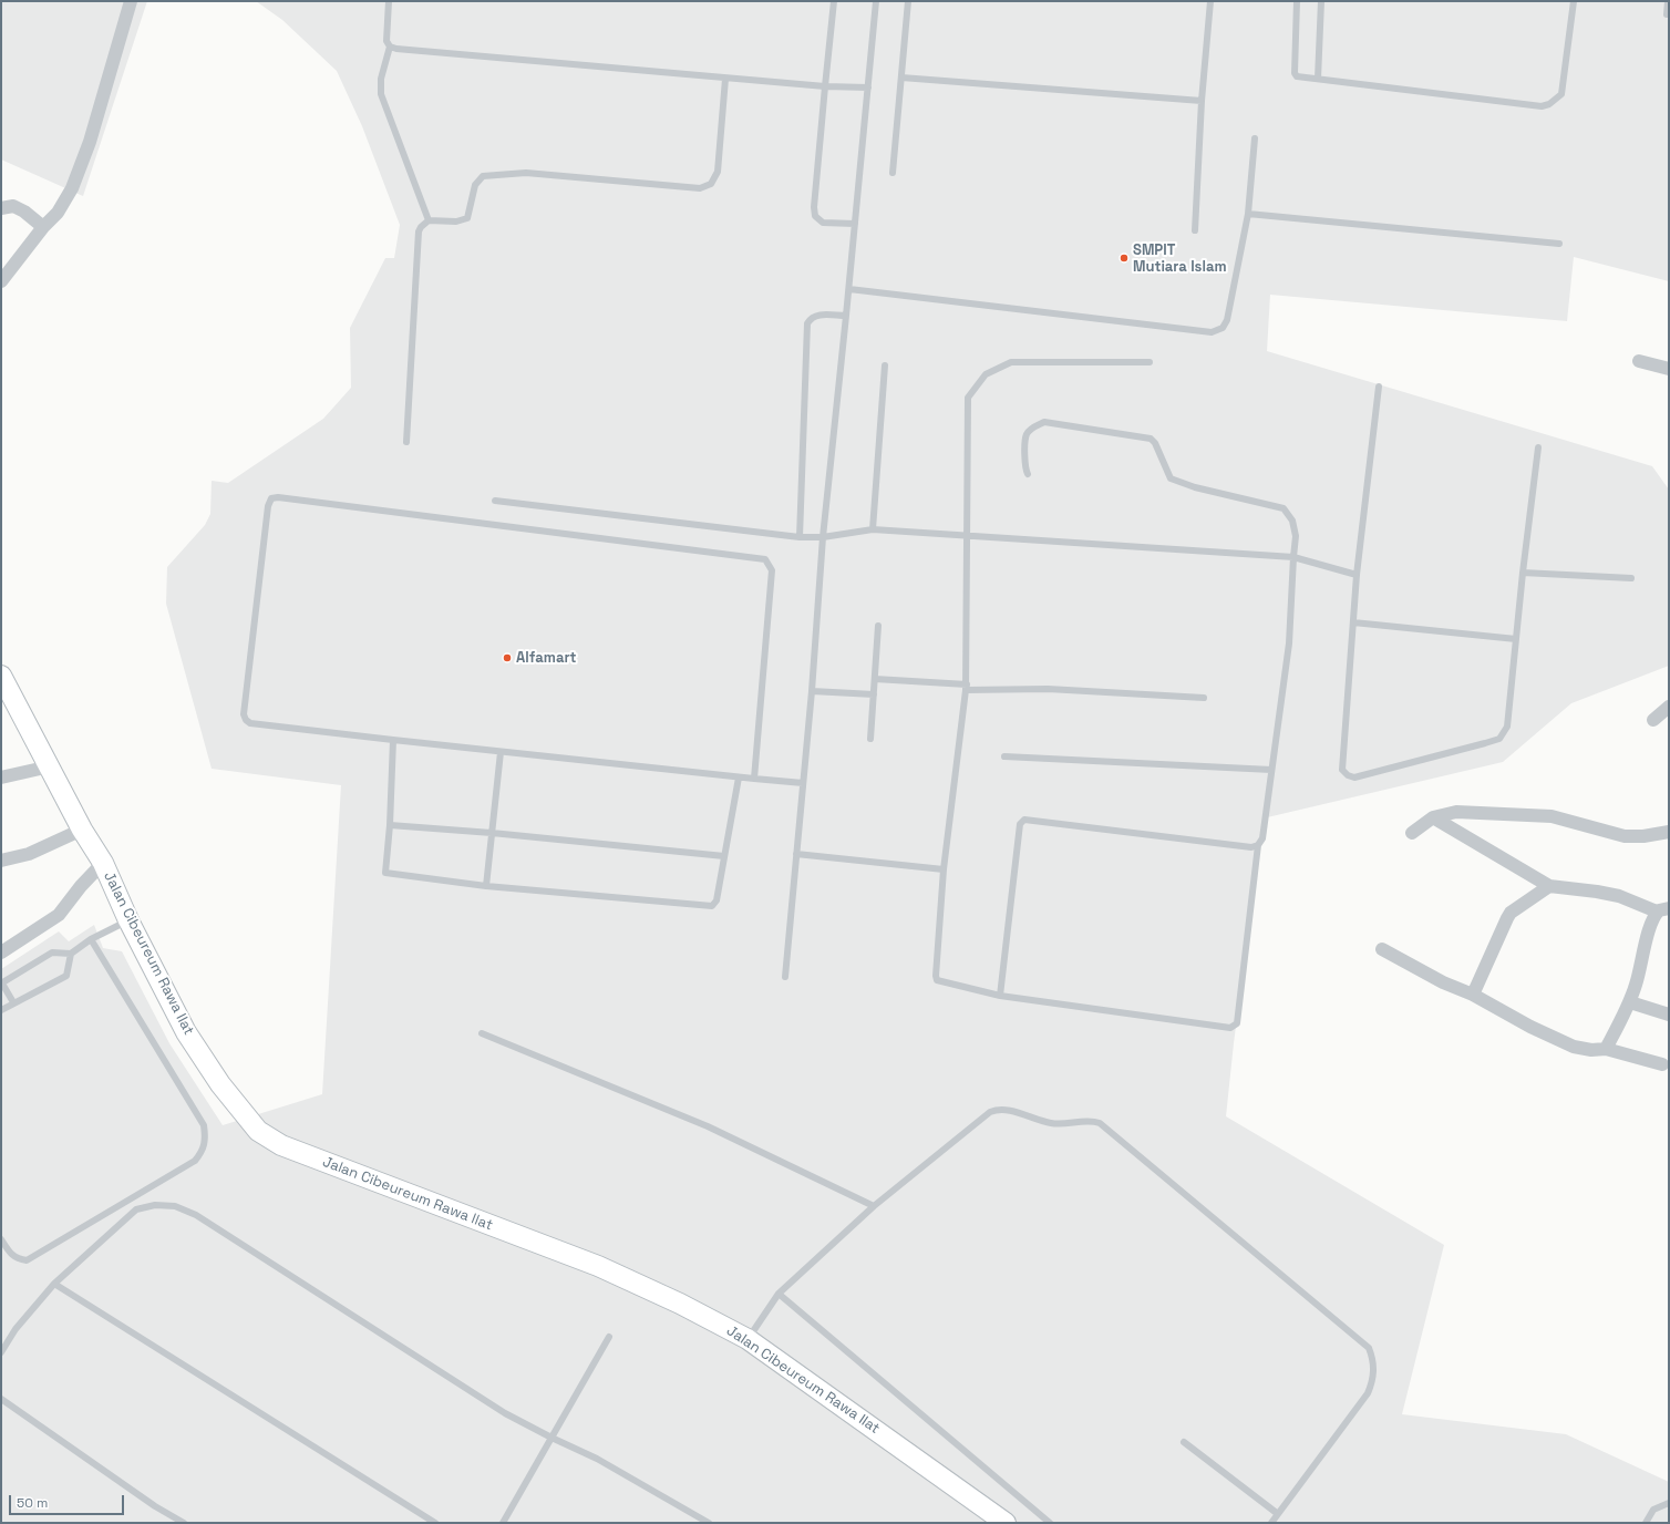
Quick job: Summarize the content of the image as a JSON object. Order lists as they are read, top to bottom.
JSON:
{
  "streets": {
    "street": ["Jalan Cibeureum Rawa Ilat"]
  },
  "places": ["SMPIT Mutiara Islam", "Alfamart"],
  "scale_bar": "50 m"
}
